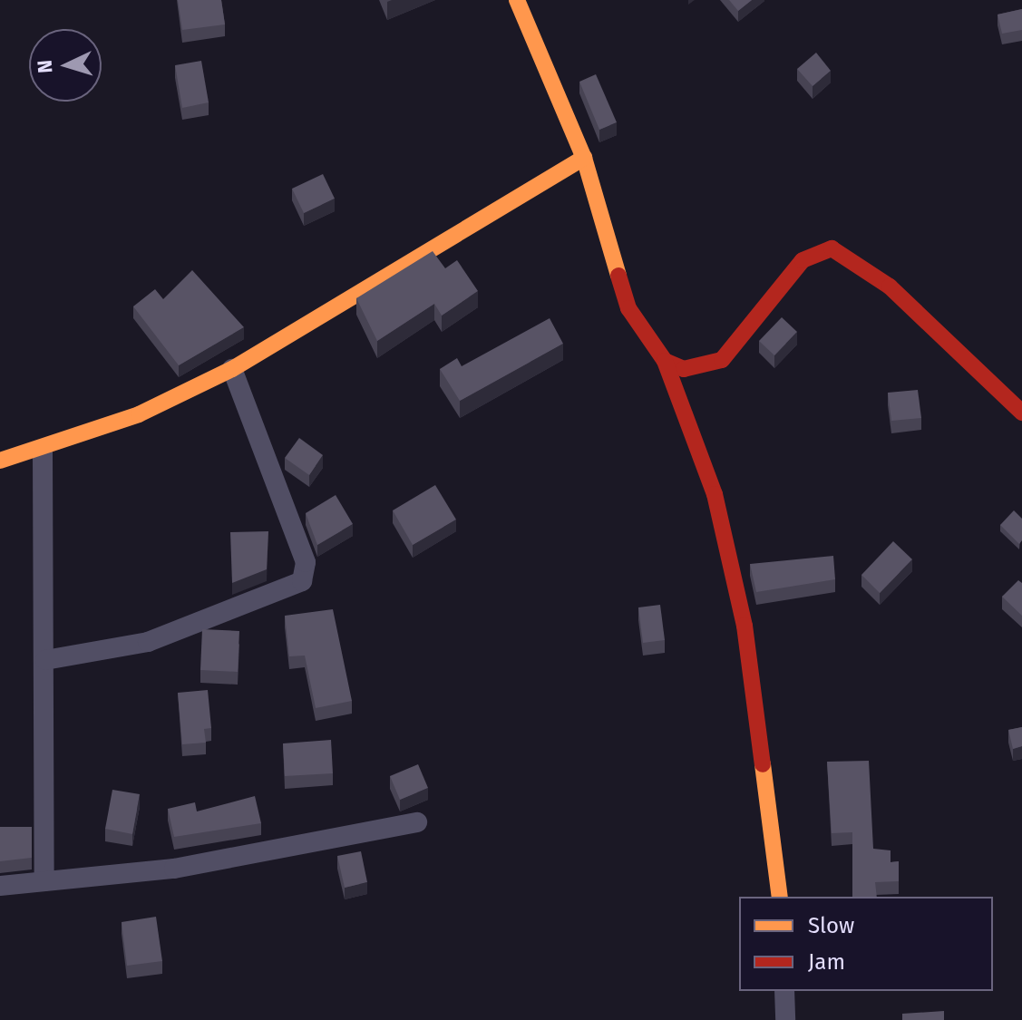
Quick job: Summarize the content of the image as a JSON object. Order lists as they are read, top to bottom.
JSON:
{
  "legend": ["Slow", "Jam"],
  "north": "left"
}
